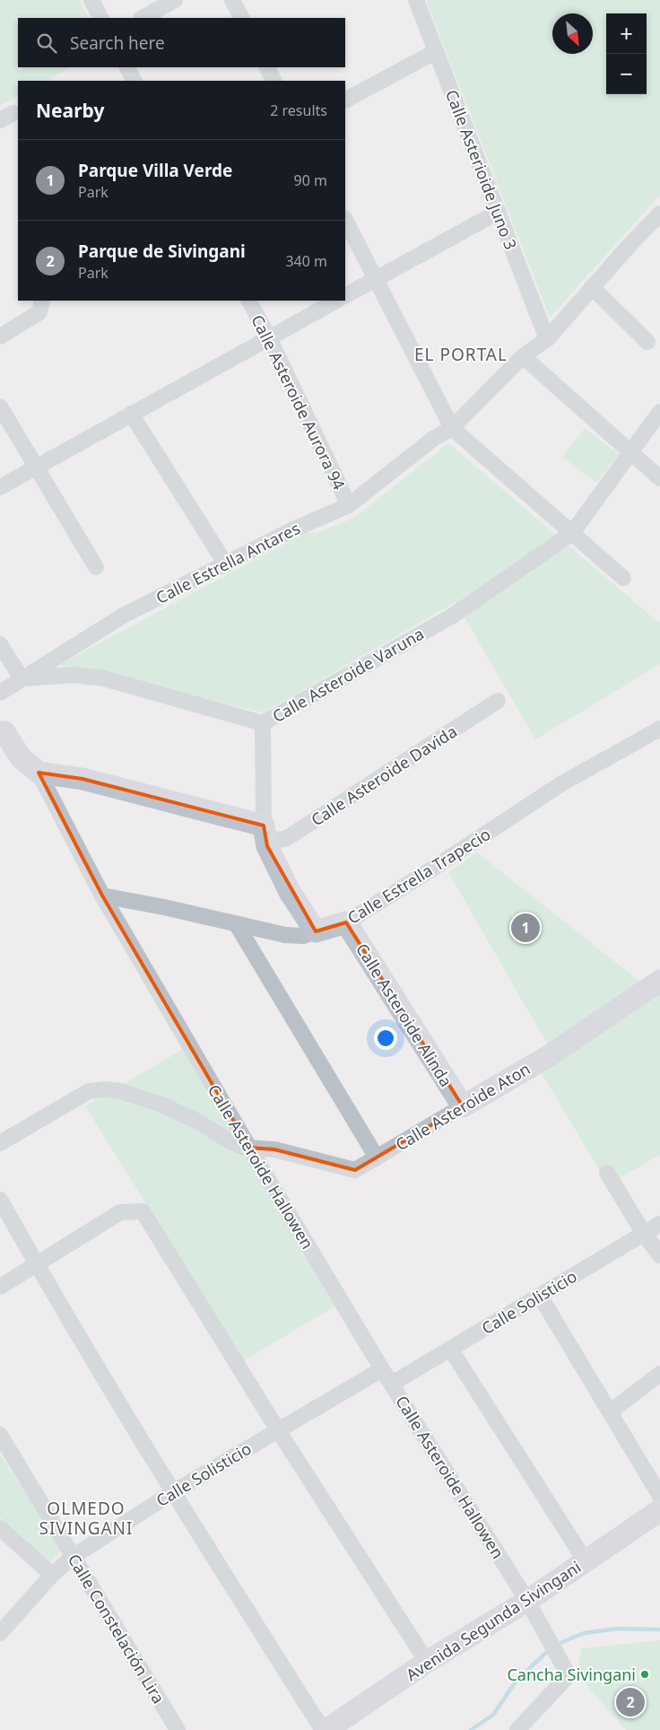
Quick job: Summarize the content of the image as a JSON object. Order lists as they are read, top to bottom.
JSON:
{
  "streets": {
    "street": [
      "Calle Asterioide Juno 3",
      "Calle Asteroide Aurora 94",
      "Calle Estrella Antares",
      "Calle Asteroide Varuna",
      "Calle Asteroide Davida",
      "Calle Estrella Trapecio",
      "Calle Asteroide Alinda",
      "Calle Asteroide Aton",
      "Calle Asteroide Hallowen",
      "Calle Solisticio",
      "Avenida Segunda Sivingani",
      "Calle Constelación Lira"
    ]
  },
  "crossings": [
    ["Calle Asterioide Juno 3", "Calle Estrella Antares"],
    ["Calle Asteroide Aurora 94", "Calle Estrella Antares"],
    ["Calle Estrella Antares", "Calle Asteroide Varuna"],
    ["Calle Asteroide Davida", "Calle Asteroide Hallowen"],
    ["Calle Estrella Trapecio", "Calle Asteroide Alinda"],
    ["Calle Estrella Trapecio", "Calle Asteroide Hallowen"],
    ["Calle Asteroide Alinda", "Calle Asteroide Aton"],
    ["Calle Asteroide Aton", "Calle Asteroide Hallowen"],
    ["Calle Asteroide Hallowen", "Calle Solisticio"],
    ["Calle Asteroide Hallowen", "Avenida Segunda Sivingani"],
    ["Calle Solisticio", "Calle Constelación Lira"]
  ],
  "districts": ["EL PORTAL", "OLMEDO SIVINGANI"],
  "places": ["Cancha Sivingani"],
  "north": "bottom right",
  "page": {
    "map_buttons": ["+", "−"],
    "search": "Search here",
    "heading": ["Nearby", "2 results"],
    "list": [
      {
        "mark": "1",
        "name": "Parque Villa Verde",
        "note": "Park",
        "value": "90 m"
      },
      {
        "mark": "2",
        "name": "Parque de Sivingani",
        "note": "Park",
        "value": "340 m"
      }
    ],
    "pins": ["1", "2"]
  }
}
